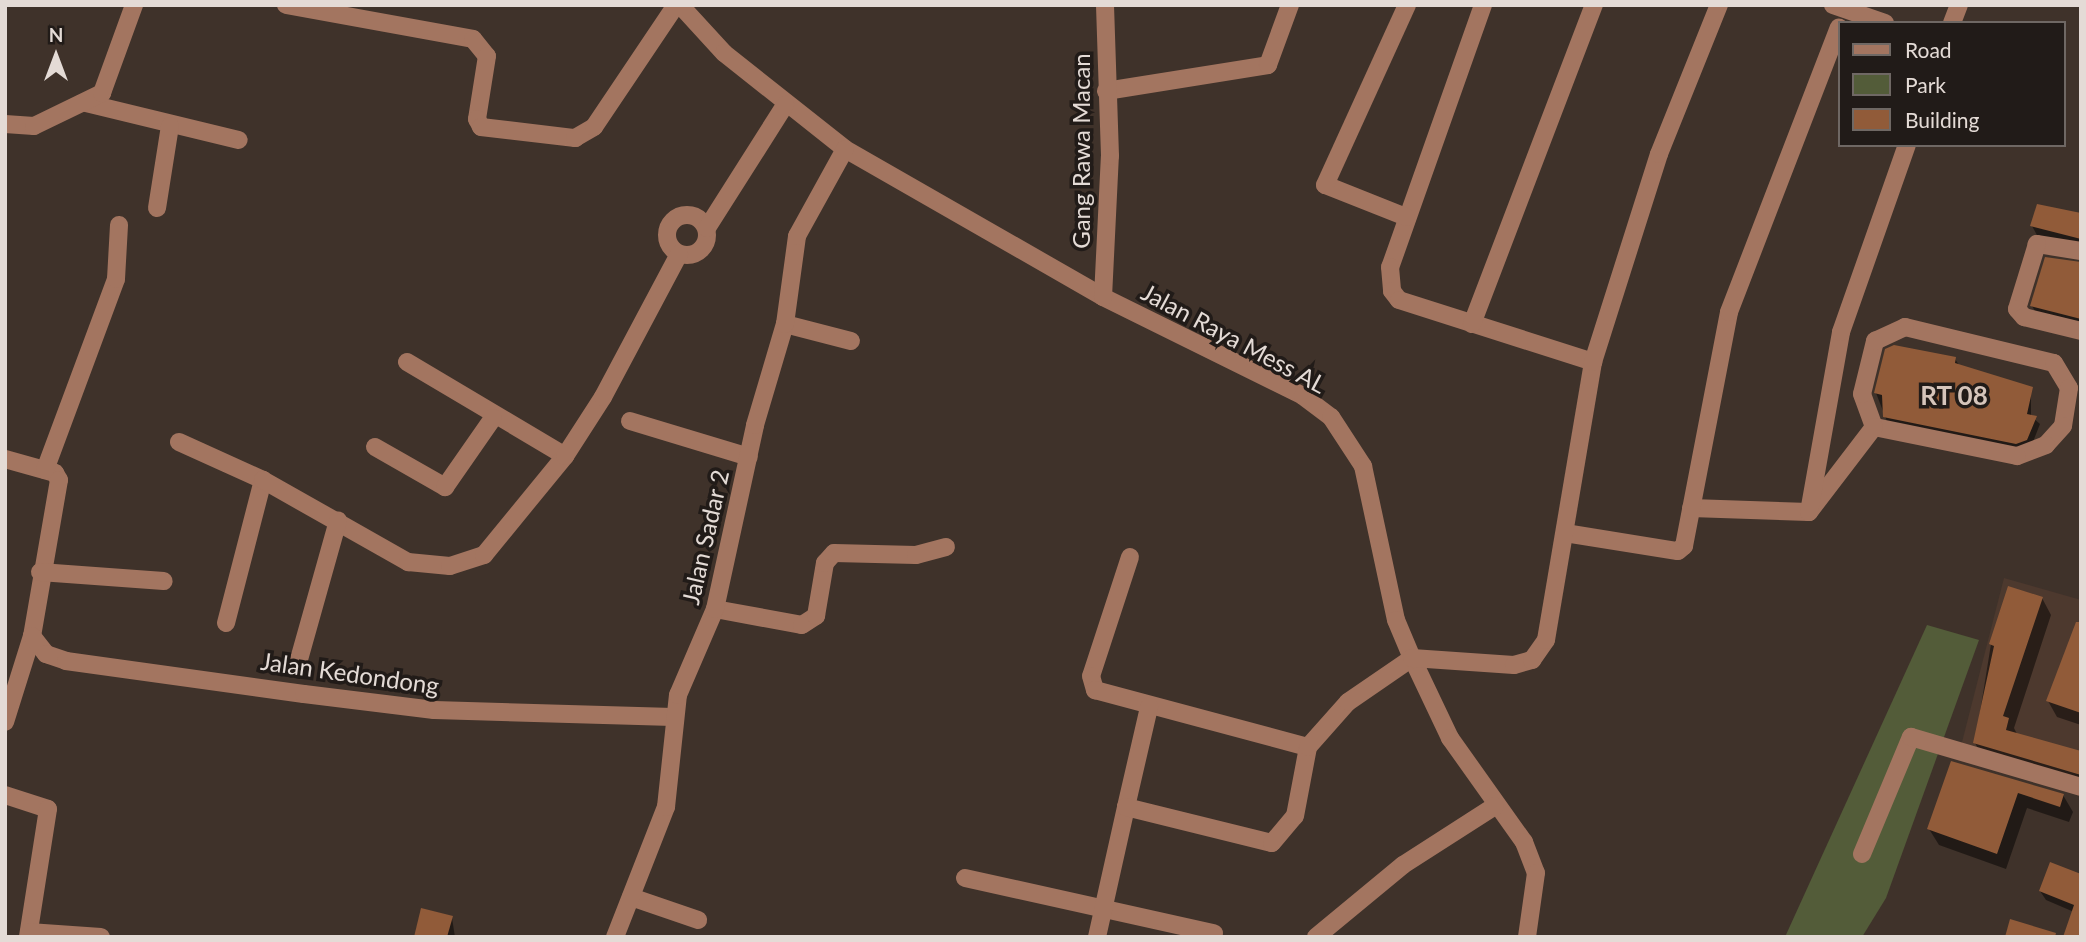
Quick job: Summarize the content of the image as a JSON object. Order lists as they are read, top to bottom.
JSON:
{
  "streets": {
    "street": [
      "Gang Rawa Macan",
      "Jalan Raya Mess AL",
      "Jalan Sadar 2",
      "Jalan Kedondong"
    ]
  },
  "crossings": [
    ["Gang Rawa Macan", "Jalan Raya Mess AL"],
    ["Jalan Raya Mess AL", "Jalan Sadar 2"],
    ["Jalan Sadar 2", "Jalan Kedondong"]
  ],
  "districts": ["RT 08"],
  "legend": ["Road", "Park", "Building"],
  "north": "top"
}
